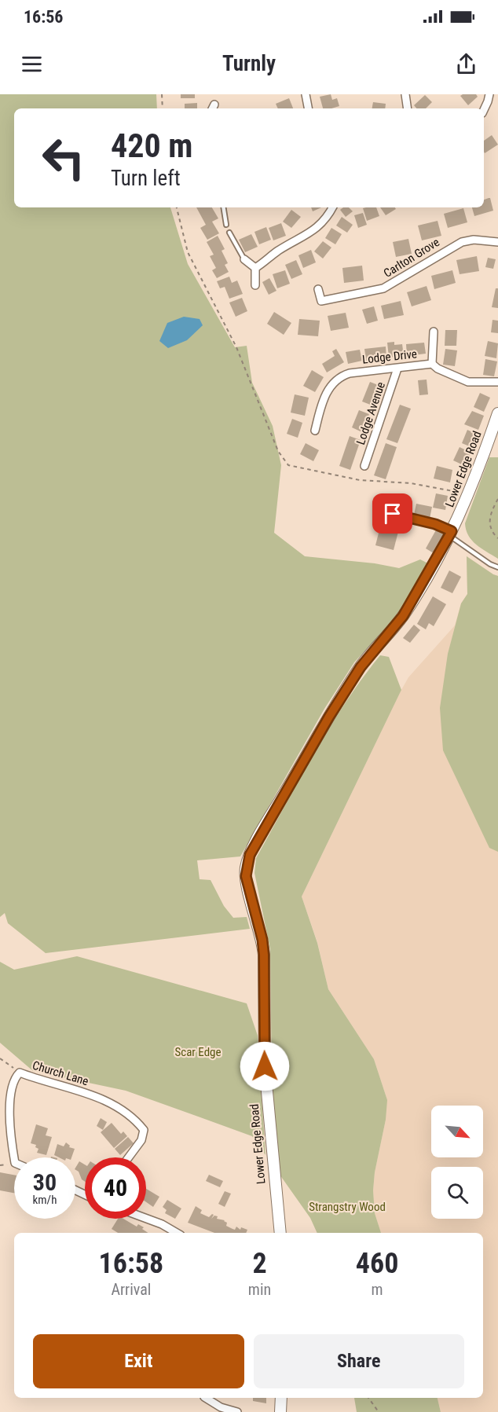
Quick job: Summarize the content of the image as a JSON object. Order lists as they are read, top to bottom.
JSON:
{
  "streets": {
    "street": [
      "Carlton Grove",
      "Lodge Drive",
      "Lodge Avenue",
      "Lower Edge Road",
      "Church Lane"
    ]
  },
  "crossings": [
    ["Lodge Drive", "Lodge Avenue"]
  ],
  "parks": ["Scar Edge", "Strangstry Wood"],
  "north": "bottom right",
  "page": {
    "status": "16:56",
    "header": "Turnly",
    "turn": ["420 m", "Turn left"],
    "speed": "30 km/h",
    "limit": "40",
    "eta": [
      "16:58",
      "Arrival",
      "2",
      "min",
      "460",
      "m"
    ],
    "buttons": ["Exit", "Share"]
  }
}
